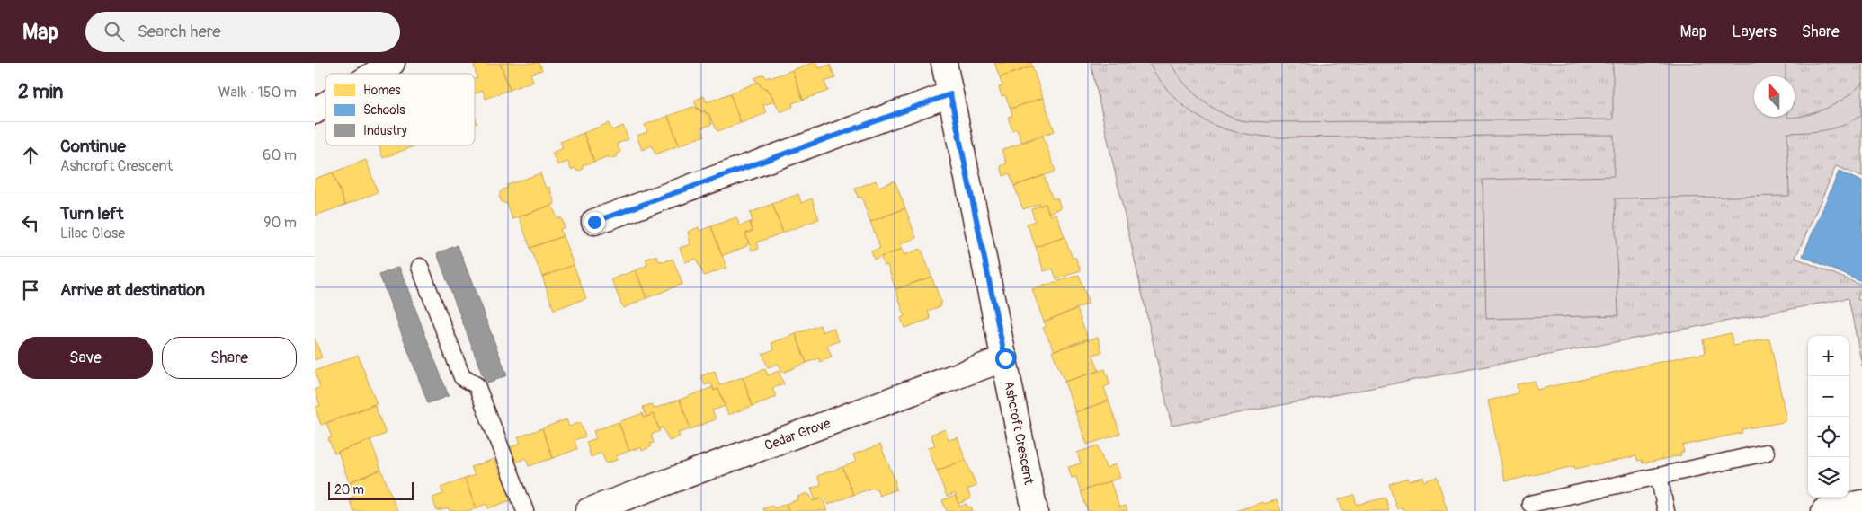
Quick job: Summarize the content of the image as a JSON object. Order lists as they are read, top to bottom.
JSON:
{
  "streets": {
    "street": ["Ashcroft Crescent", "Cedar Grove"]
  },
  "crossings": [
    ["Ashcroft Crescent", "Cedar Grove"]
  ],
  "legend": ["Homes", "Schools", "Industry"],
  "scale_bar": "20 m",
  "north": "top",
  "page": {
    "header": "Map",
    "search": "Search here",
    "nav": ["Map", "Layers", "Share"],
    "heading": ["2 min", "Walk · 150 m"],
    "list": [
      ["Continue", "Ashcroft Crescent", "60 m"],
      ["Turn left", "Lilac Close", "90 m"],
      "Arrive at destination"
    ],
    "buttons": ["Save", "Share"],
    "map_buttons": ["+", "−"],
    "scale": "20 m"
  }
}
